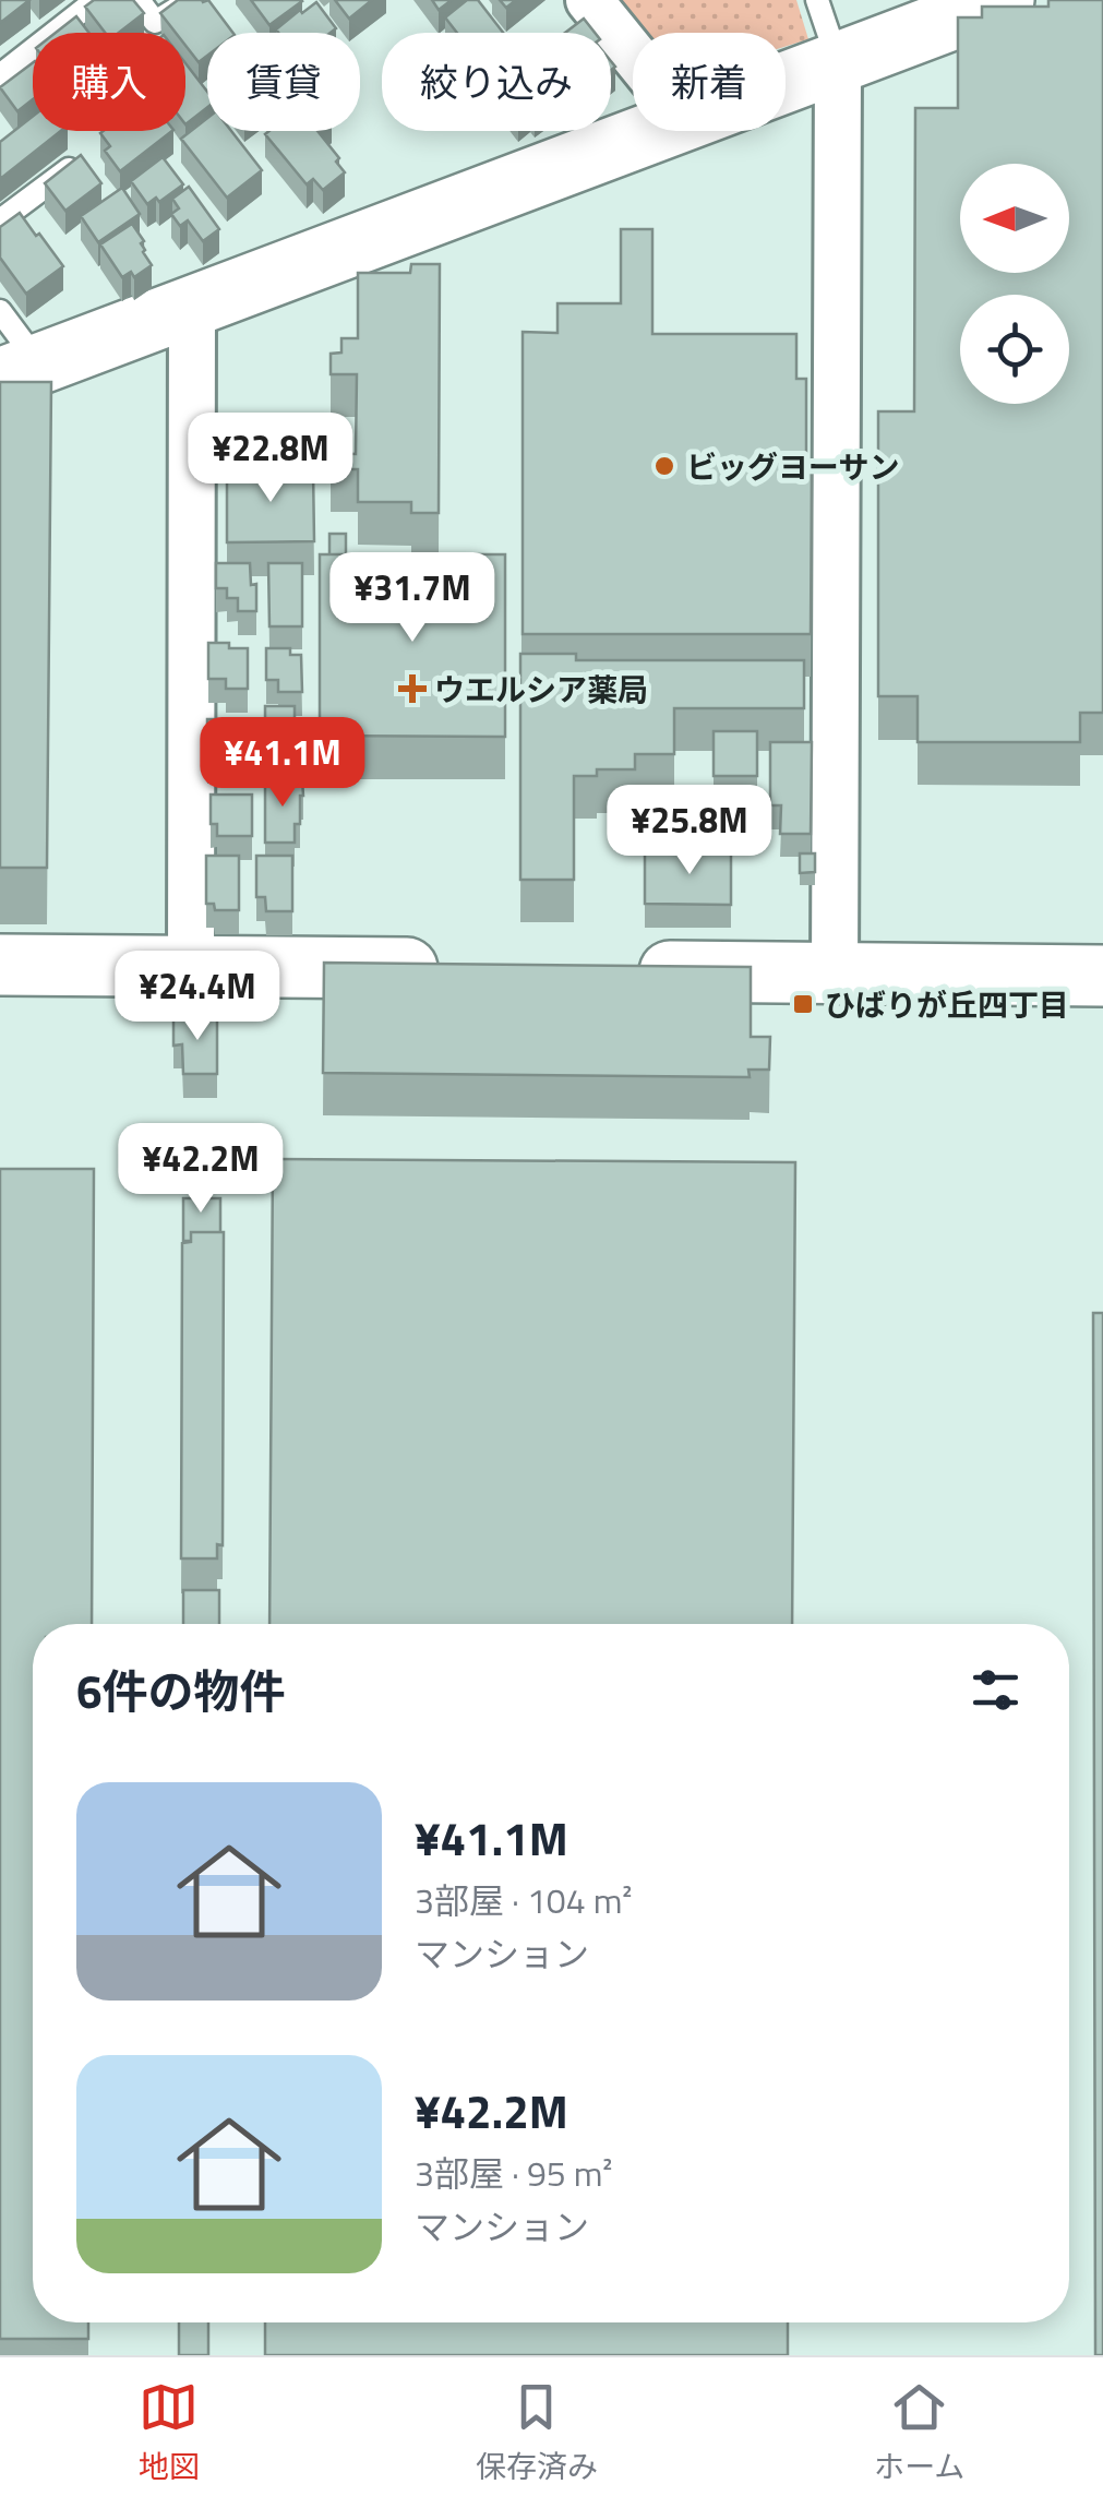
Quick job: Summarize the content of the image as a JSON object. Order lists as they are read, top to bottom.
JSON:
{
  "places": {
    "other": ["ビッグヨーサン"],
    "health": ["ウエルシア薬局"],
    "transit": ["ひばりが丘四丁目"]
  },
  "north": "left",
  "page": {
    "chip": [
      "購入",
      "賃貸",
      "絞り込み",
      "新着"
    ],
    "price": [
      "¥22.8M",
      "¥31.7M",
      "¥41.1M",
      "¥25.8M",
      "¥24.4M",
      "¥42.2M"
    ],
    "heading": "6件の物件",
    "list": [
      {
        "name": "¥41.1M",
        "note": "3部屋 · 104 m² · マンション"
      },
      {
        "name": "¥42.2M",
        "note": "3部屋 · 95 m² · マンション"
      }
    ],
    "tabs": ["地図", "保存済み", "ホーム"]
  }
}
